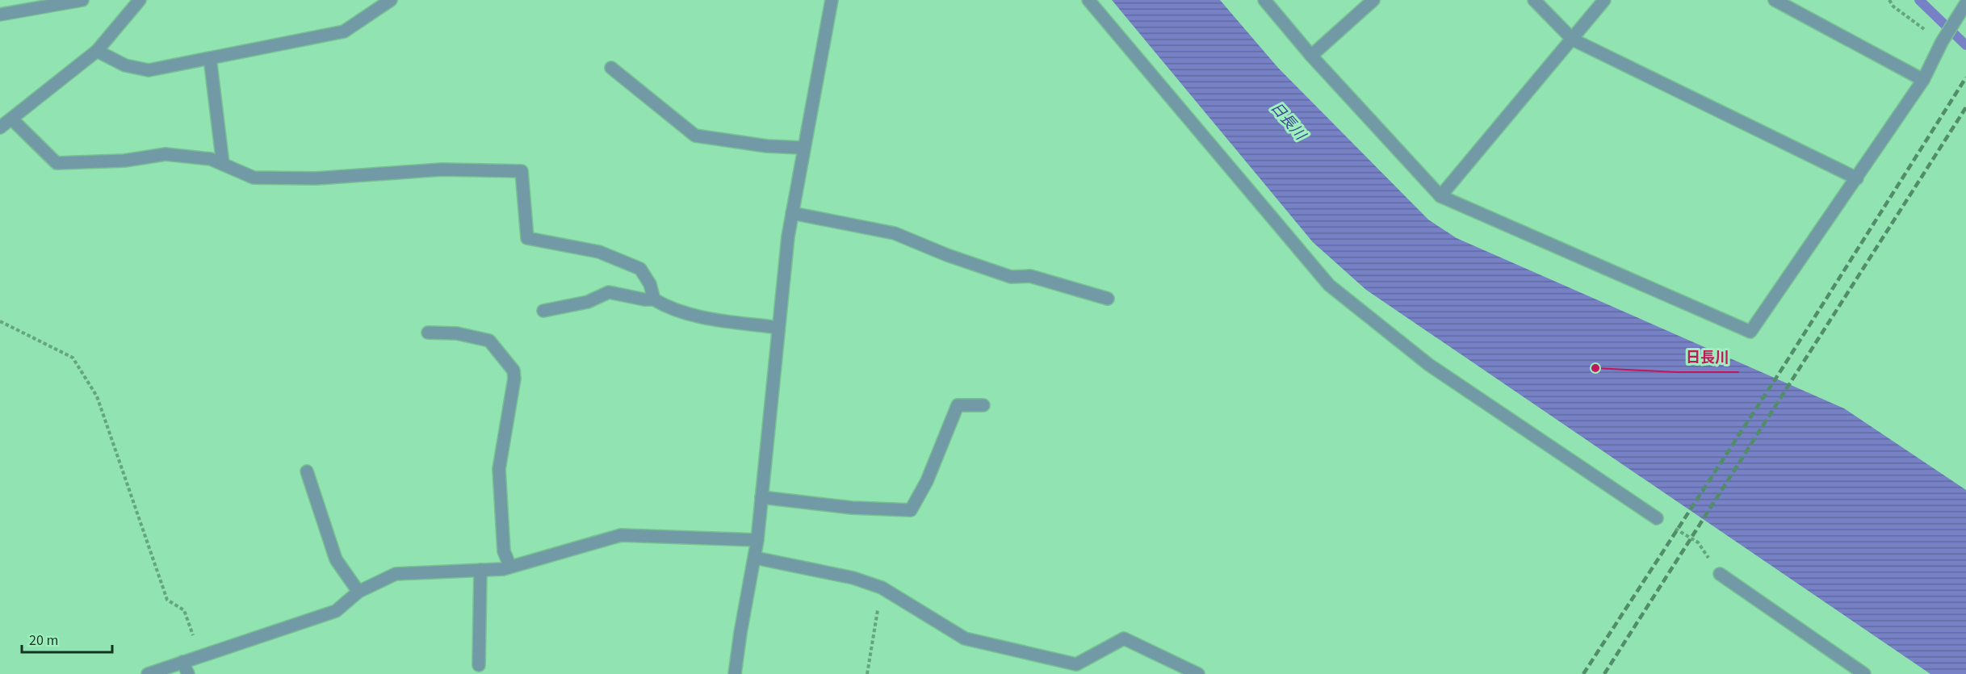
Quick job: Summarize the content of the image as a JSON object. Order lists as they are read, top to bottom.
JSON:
{
  "water": ["日長川"],
  "places": ["日長川"],
  "scale_bar": "20 m"
}
